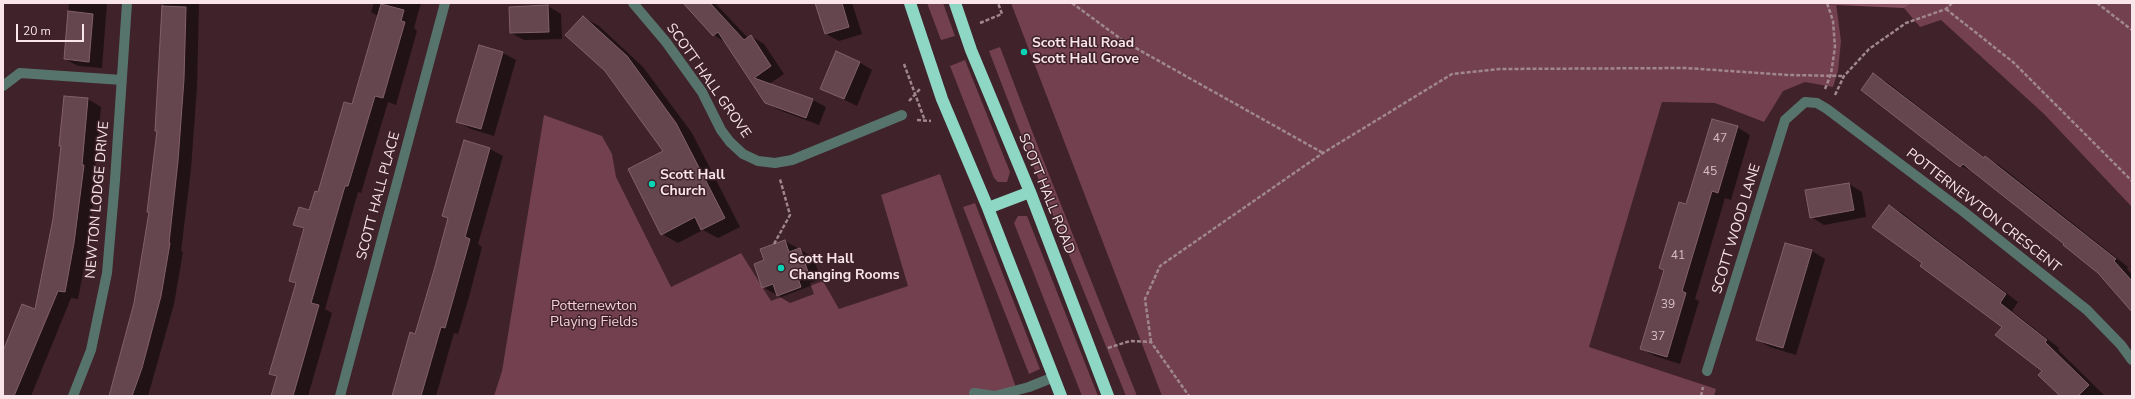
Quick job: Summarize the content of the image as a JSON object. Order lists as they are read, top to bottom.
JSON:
{
  "streets": {
    "highway": ["SCOTT HALL ROAD"],
    "street": [
      "SCOTT HALL GROVE",
      "SCOTT HALL PLACE",
      "NEWTON LODGE DRIVE",
      "POTTERNEWTON CRESCENT",
      "SCOTT WOOD LANE"
    ]
  },
  "crossings": [
    ["POTTERNEWTON CRESCENT", "SCOTT WOOD LANE"]
  ],
  "parks": ["Potternewton Playing Fields"],
  "places": ["Scott Hall Road Scott Hall Grove", "Scott Hall Church", "Scott Hall Changing Rooms"],
  "house_numbers": [
    "47",
    "45",
    "41",
    "39",
    "37"
  ],
  "scale_bar": "20 m"
}
